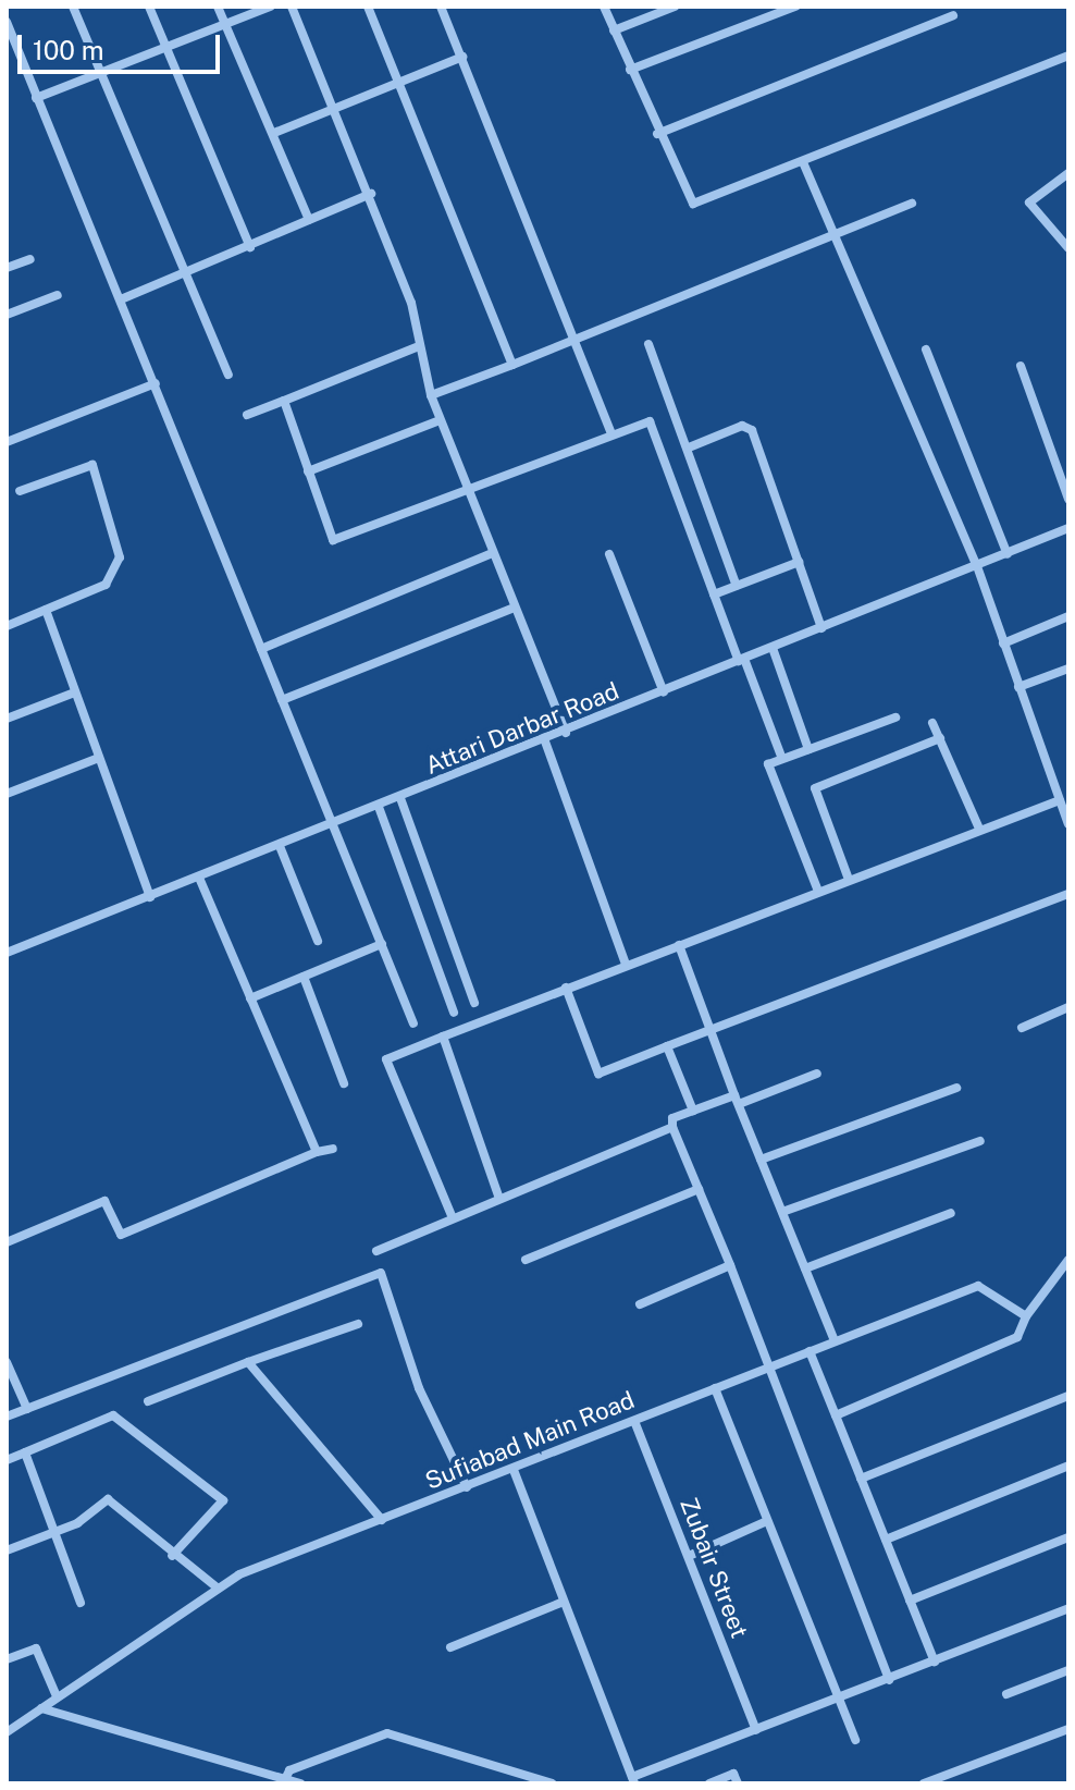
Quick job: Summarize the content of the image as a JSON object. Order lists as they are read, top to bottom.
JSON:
{
  "streets": {
    "street": ["Attari Darbar Road", "Sufiabad Main Road", "Zubair Street"]
  },
  "crossings": [
    ["Sufiabad Main Road", "Zubair Street"]
  ],
  "scale_bar": "100 m"
}
